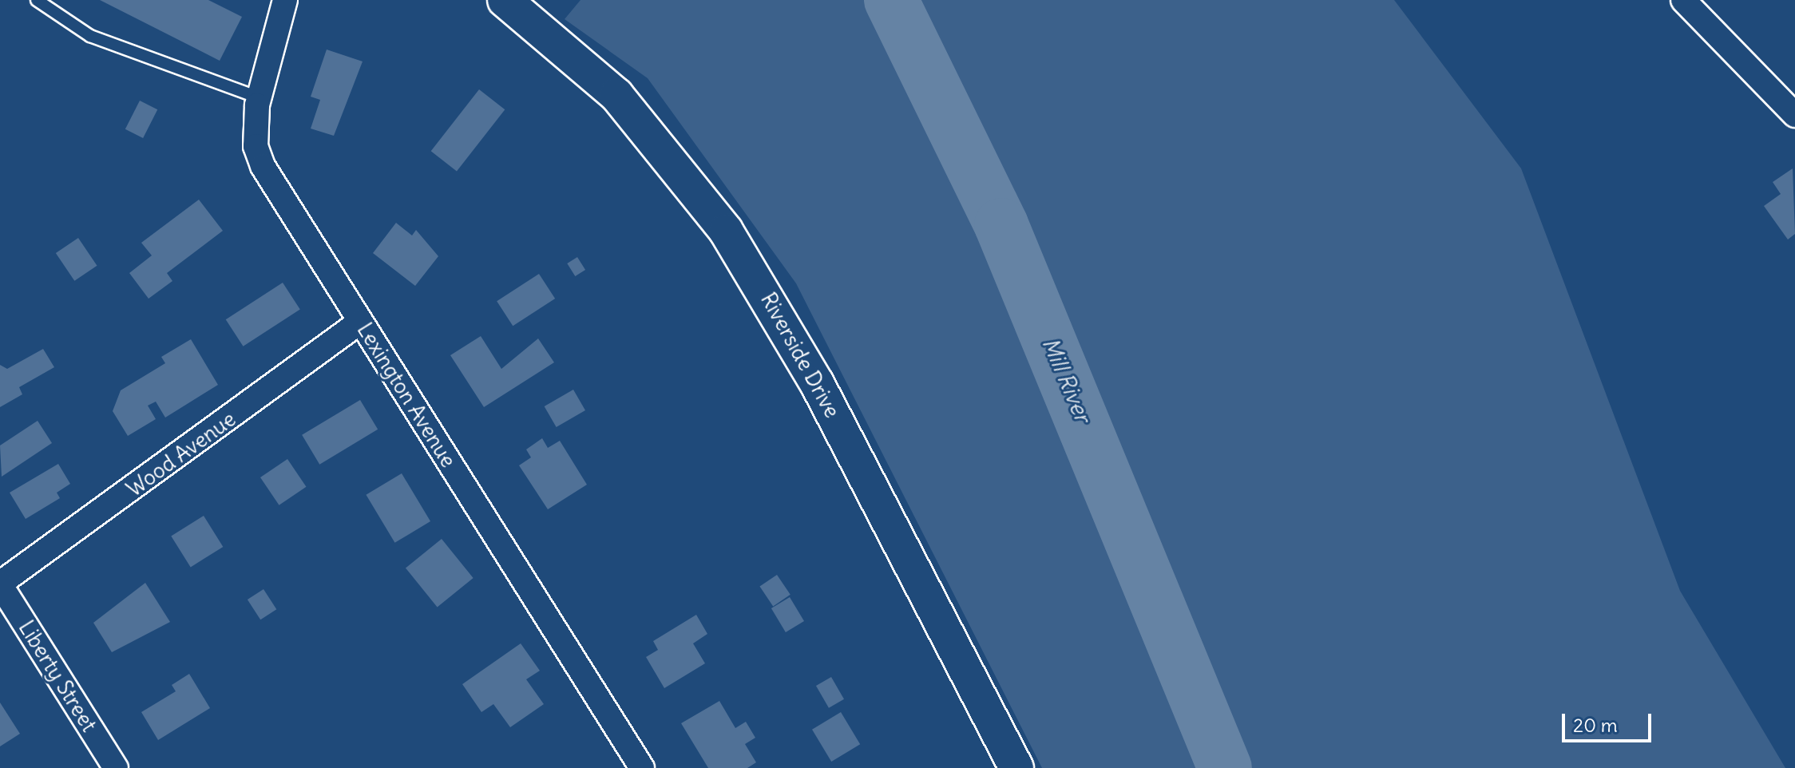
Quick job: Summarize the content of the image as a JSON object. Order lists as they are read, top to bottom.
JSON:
{
  "streets": {
    "street": [
      "Riverside Drive",
      "Lexington Avenue",
      "Wood Avenue",
      "Liberty Street"
    ]
  },
  "crossings": [
    ["Lexington Avenue", "Wood Avenue"],
    ["Wood Avenue", "Liberty Street"]
  ],
  "water": ["Mill River"],
  "scale_bar": "20 m"
}
